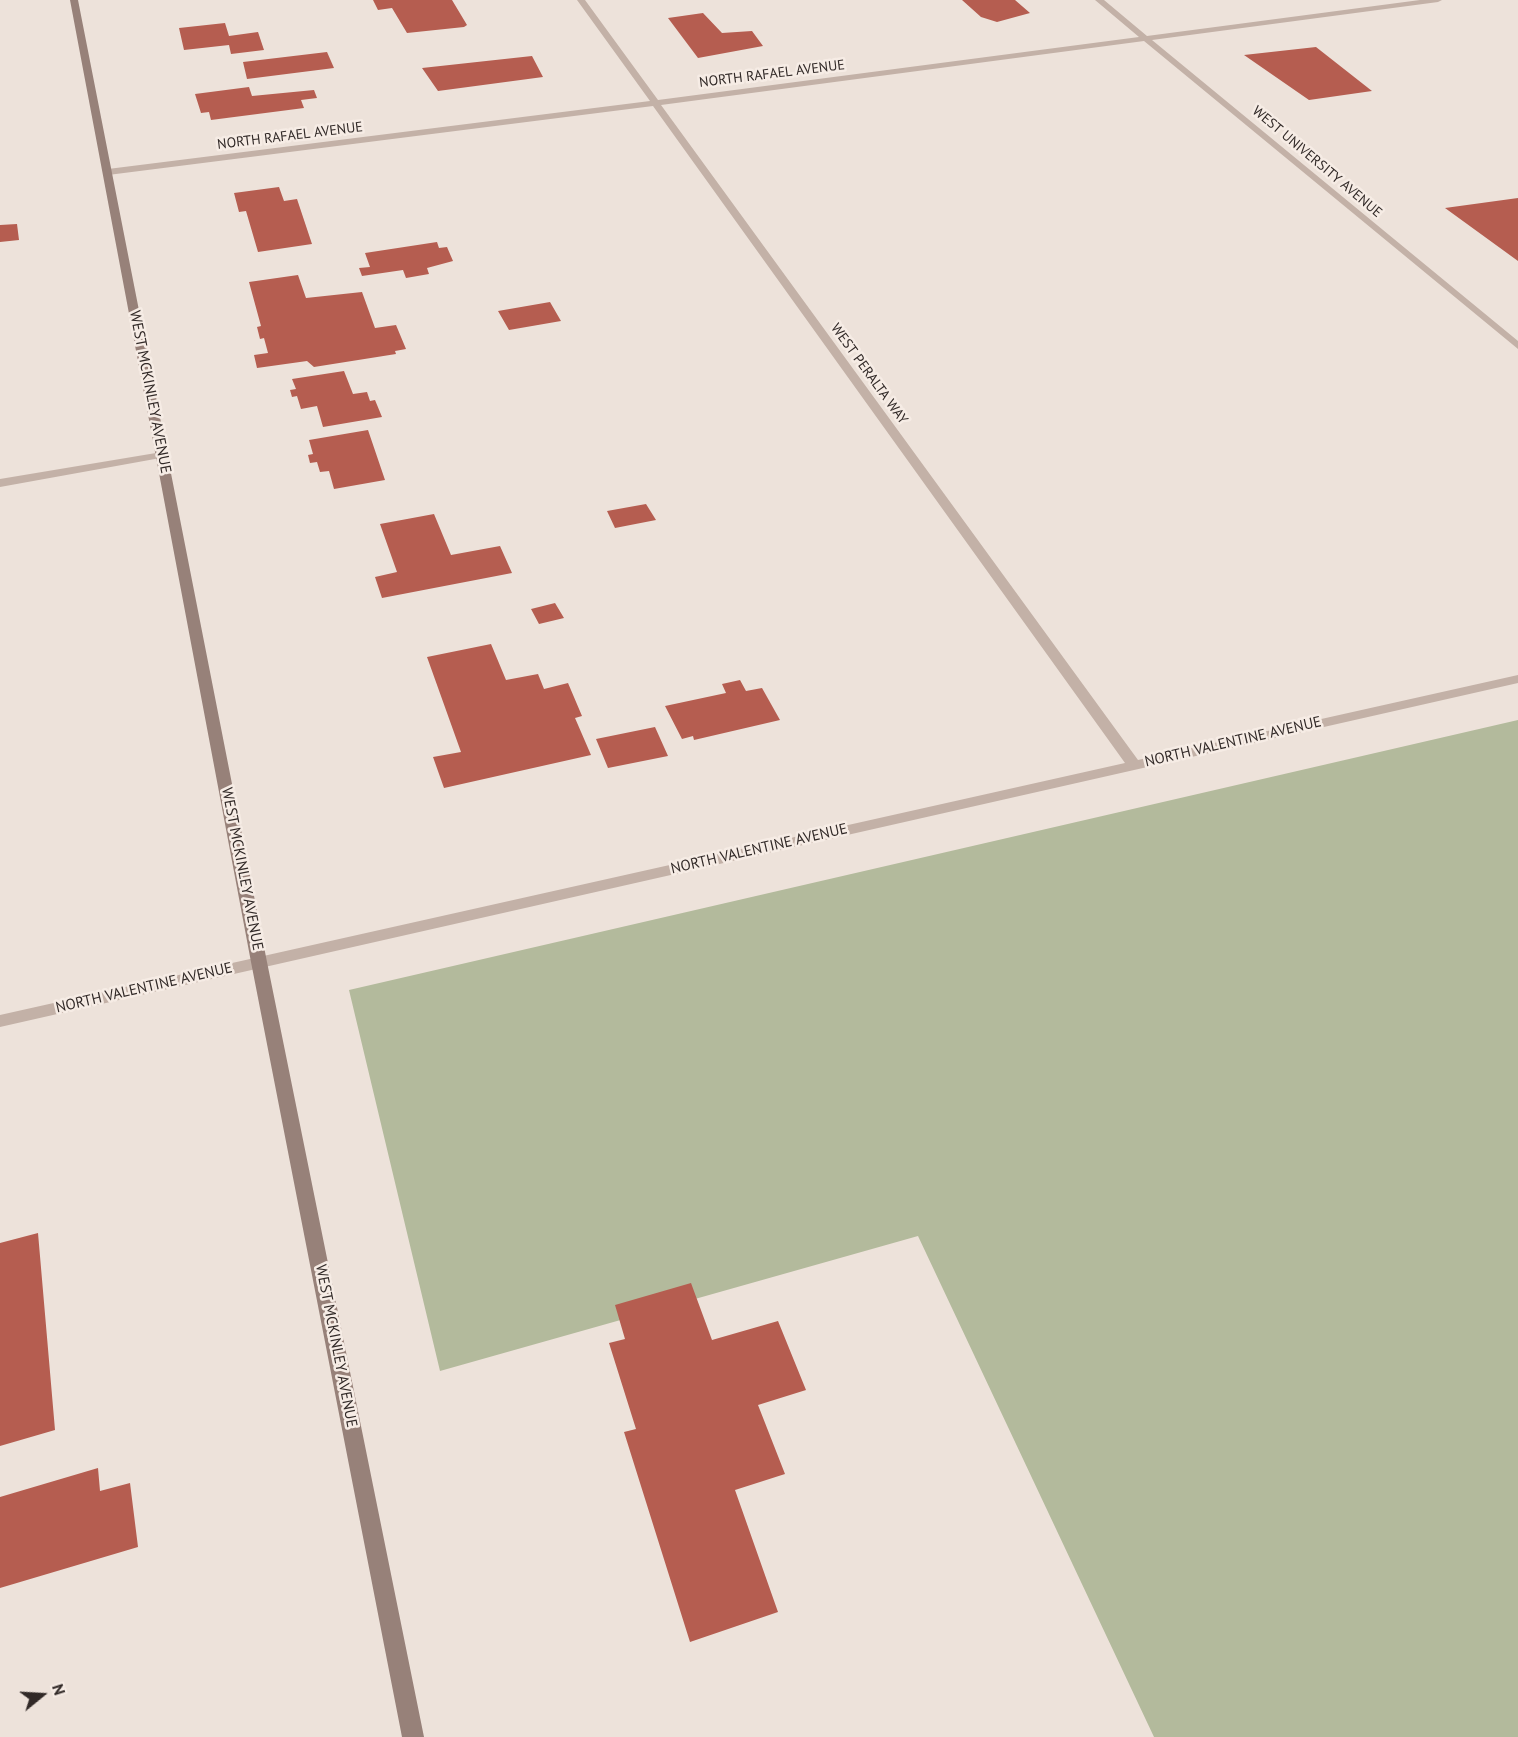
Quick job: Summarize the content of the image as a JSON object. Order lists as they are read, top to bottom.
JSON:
{
  "streets": {
    "main road": ["WEST MCKINLEY AVENUE"],
    "street": [
      "NORTH RAFAEL AVENUE",
      "WEST UNIVERSITY AVENUE",
      "WEST PERALTA WAY",
      "NORTH VALENTINE AVENUE"
    ]
  },
  "crossings": [
    ["NORTH RAFAEL AVENUE", "WEST UNIVERSITY AVENUE"],
    ["NORTH RAFAEL AVENUE", "WEST PERALTA WAY"],
    ["NORTH RAFAEL AVENUE", "WEST MCKINLEY AVENUE"],
    ["WEST PERALTA WAY", "NORTH VALENTINE AVENUE"],
    ["WEST MCKINLEY AVENUE", "NORTH VALENTINE AVENUE"]
  ],
  "north": "right"
}
